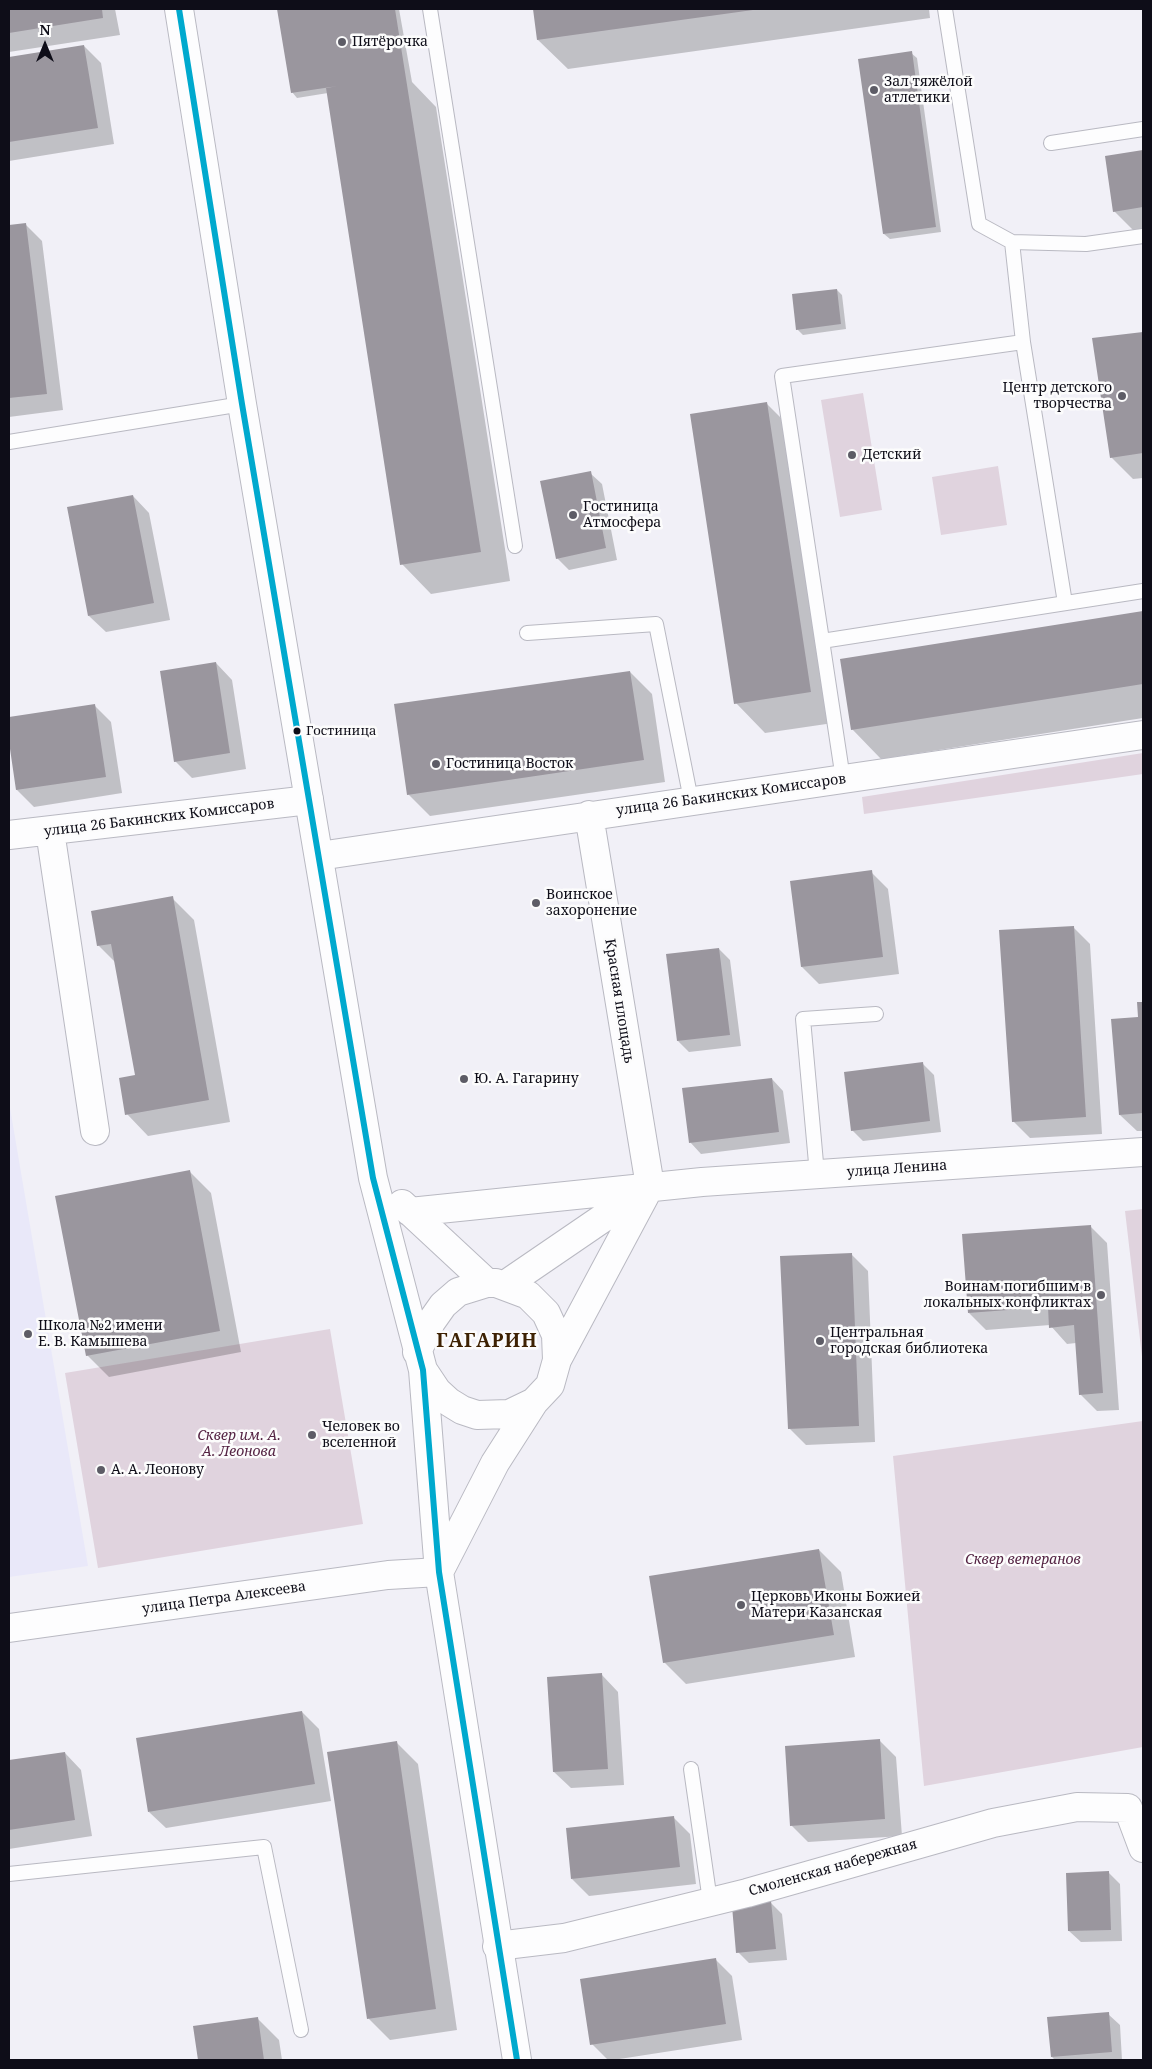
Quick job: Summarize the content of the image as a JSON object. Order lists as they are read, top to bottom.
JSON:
{
  "streets": {
    "main road": [
      "улица 26 Бакинских Комиссаров",
      "Красная площадь",
      "улица Ленина",
      "улица Петра Алексеева",
      "Смоленская набережная"
    ]
  },
  "crossings": [
    ["улица 26 Бакинских Комиссаров", "Красная площадь"],
    ["Красная площадь", "улица Ленина"]
  ],
  "districts": ["ГАГАРИН"],
  "parks": ["Сквер им. А. А. Леонова", "Сквер ветеранов"],
  "places": [
    "Пятёрочка",
    "Зал тяжёлой атлетики",
    "Центр детского творчества",
    "Детский",
    "Гостиница Атмосфера",
    "Гостиница",
    "Гостиница Восток",
    "Воинское захоронение",
    "Ю. А. Гагарину",
    "Воинам погибшим в локальных конфликтах",
    "Школа №2 имени Е. В. Камышева",
    "Центральная городская библиотека",
    "Человек во вселенной",
    "А. А. Леонову",
    "Церковь Иконы Божией Матери Казанская"
  ],
  "north": "top"
}
